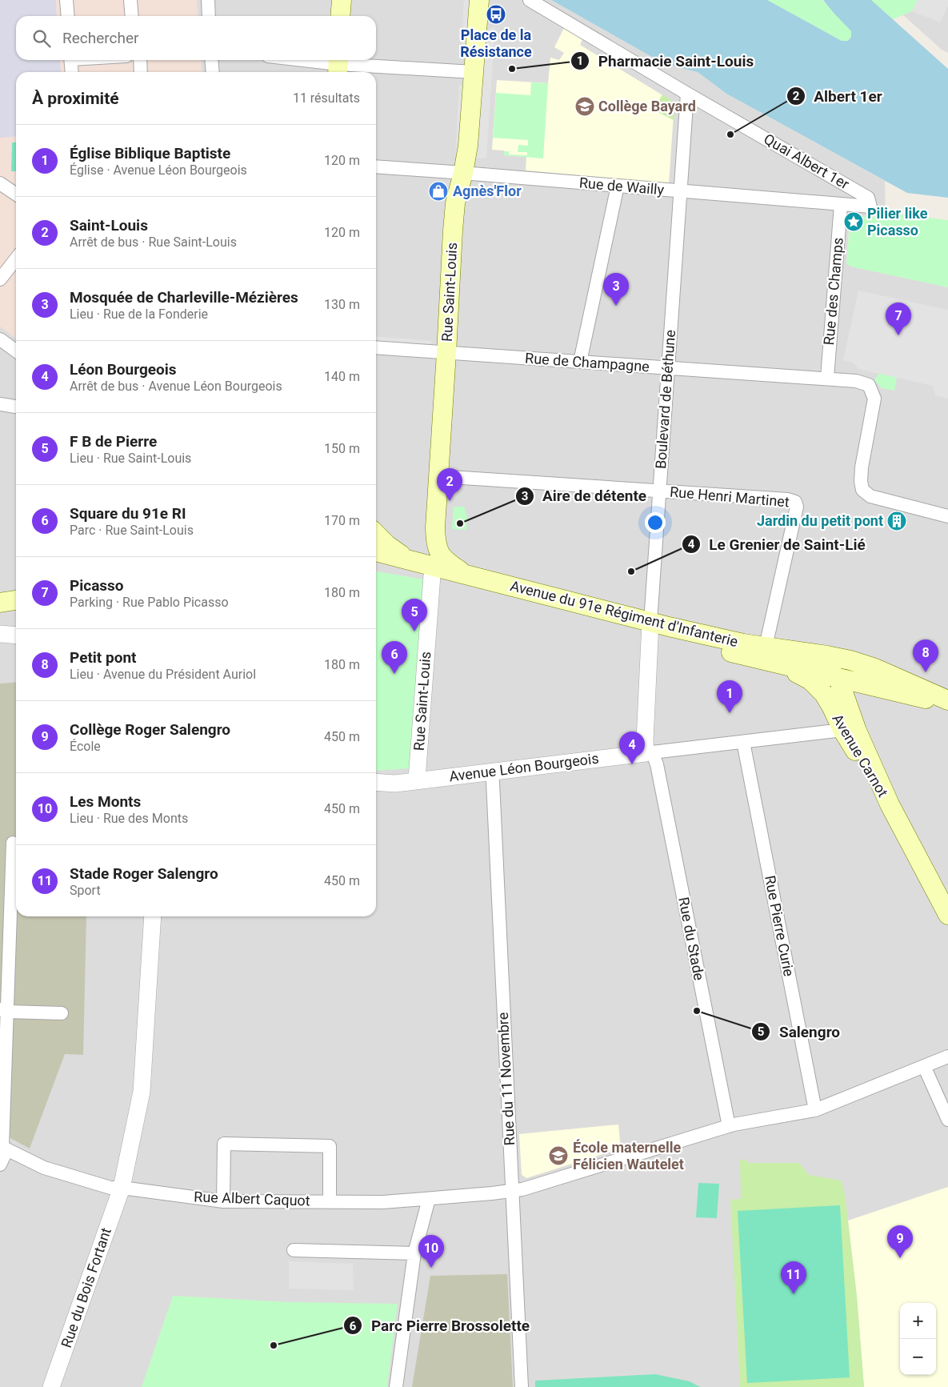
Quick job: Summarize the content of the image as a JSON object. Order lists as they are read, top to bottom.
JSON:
{
  "streets": {
    "main road": ["Rue Saint-Louis", "Avenue du 91e Régiment d'Infanterie", "Avenue Carnot"],
    "street": [
      "Quai Albert 1er",
      "Rue de Wailly",
      "Rue des Champs",
      "Rue de Champagne",
      "Boulevard de Béthune",
      "Rue Henri Martinet",
      "Avenue Léon Bourgeois",
      "Rue Pierre Curie",
      "Rue du Stade",
      "Rue du 11 Novembre",
      "Rue Albert Caquot",
      "Rue du Bois Fortant"
    ]
  },
  "crossings": [
    ["Quai Albert 1er", "Rue de Wailly"],
    ["Quai Albert 1er", "Boulevard de Béthune"],
    ["Rue de Wailly", "Rue des Champs"],
    ["Rue de Wailly", "Rue Saint-Louis"],
    ["Rue de Wailly", "Boulevard de Béthune"],
    ["Rue des Champs", "Rue de Champagne"],
    ["Rue Saint-Louis", "Rue de Champagne"],
    ["Rue Saint-Louis", "Avenue du 91e Régiment d'Infanterie"],
    ["Rue Saint-Louis", "Avenue Léon Bourgeois"],
    ["Rue de Champagne", "Boulevard de Béthune"],
    ["Boulevard de Béthune", "Rue Henri Martinet"],
    ["Boulevard de Béthune", "Avenue du 91e Régiment d'Infanterie"],
    ["Boulevard de Béthune", "Avenue Léon Bourgeois"],
    ["Boulevard de Béthune", "Rue du Stade"],
    ["Rue Henri Martinet", "Avenue du 91e Régiment d'Infanterie"],
    ["Avenue du 91e Régiment d'Infanterie", "Avenue Carnot"],
    ["Avenue Carnot", "Avenue Léon Bourgeois"],
    ["Avenue Léon Bourgeois", "Rue Pierre Curie"],
    ["Avenue Léon Bourgeois", "Rue du Stade"],
    ["Avenue Léon Bourgeois", "Rue du 11 Novembre"],
    ["Rue Pierre Curie", "Rue Albert Caquot"],
    ["Rue du Stade", "Rue Albert Caquot"],
    ["Rue du 11 Novembre", "Rue Albert Caquot"],
    ["Rue Albert Caquot", "Rue du Bois Fortant"]
  ],
  "places": {
    "bus stop": ["Place de la Résistance"],
    "other": [
      "Pharmacie Saint-Louis",
      "Albert 1er",
      "Aire de détente",
      "Le Grenier de Saint-Lié",
      "Salengro",
      "Parc Pierre Brossolette"
    ],
    "school or university": ["Collège Bayard", "École maternelle Félicien Wautelet"],
    "shop": ["Agnès'Flor"],
    "place": ["Pilier like Picasso"],
    "building": ["Jardin du petit pont"]
  },
  "page": {
    "search": "Rechercher",
    "heading": ["À proximité", "11 résultats"],
    "list": [
      {
        "mark": "1",
        "name": "Église Biblique Baptiste",
        "note": "Église · Avenue Léon Bourgeois",
        "value": "120 m"
      },
      {
        "mark": "2",
        "name": "Saint-Louis",
        "note": "Arrêt de bus · Rue Saint-Louis",
        "value": "120 m"
      },
      {
        "mark": "3",
        "name": "Mosquée de Charleville-Mézières",
        "note": "Lieu · Rue de la Fonderie",
        "value": "130 m"
      },
      {
        "mark": "4",
        "name": "Léon Bourgeois",
        "note": "Arrêt de bus · Avenue Léon Bourgeois",
        "value": "140 m"
      },
      {
        "mark": "5",
        "name": "F B de Pierre",
        "note": "Lieu · Rue Saint-Louis",
        "value": "150 m"
      },
      {
        "mark": "6",
        "name": "Square du 91e RI",
        "note": "Parc · Rue Saint-Louis",
        "value": "170 m"
      },
      {
        "mark": "7",
        "name": "Picasso",
        "note": "Parking · Rue Pablo Picasso",
        "value": "180 m"
      },
      {
        "mark": "8",
        "name": "Petit pont",
        "note": "Lieu · Avenue du Président Auriol",
        "value": "180 m"
      },
      {
        "mark": "9",
        "name": "Collège Roger Salengro",
        "note": "École",
        "value": "450 m"
      },
      {
        "mark": "10",
        "name": "Les Monts",
        "note": "Lieu · Rue des Monts",
        "value": "450 m"
      },
      {
        "mark": "11",
        "name": "Stade Roger Salengro",
        "note": "Sport",
        "value": "450 m"
      }
    ],
    "pins": [
      "3",
      "7",
      "2",
      "5",
      "8",
      "6",
      "1",
      "4",
      "9",
      "10",
      "11"
    ],
    "map_buttons": ["+", "−"]
  }
}
